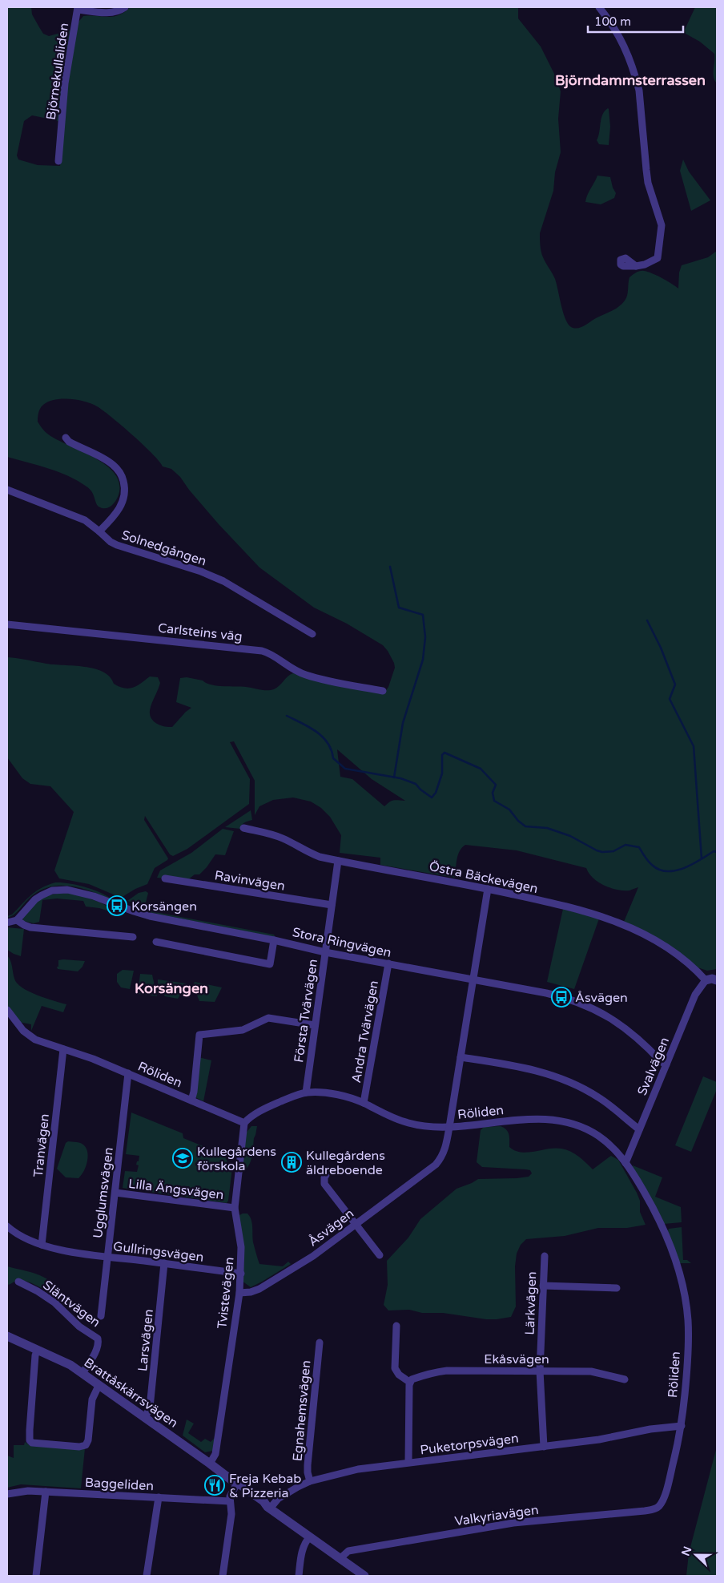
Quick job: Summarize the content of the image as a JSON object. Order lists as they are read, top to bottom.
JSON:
{
  "streets": {
    "street": [
      "Björnekullaliden",
      "Solnedgången",
      "Carlsteins väg",
      "Östra Bäckevägen",
      "Ravinvägen",
      "Stora Ringvägen",
      "Första Tvärvägen",
      "Andra Tvärvägen",
      "Svalvägen",
      "Röliden",
      "Tranvägen",
      "Lilla Ängsvägen",
      "Ugglumsvägen",
      "Åsvägen",
      "Gullringsvägen",
      "Tvistevägen",
      "Släntvägen",
      "Lärkvägen",
      "Larsvägen",
      "Ekåsvägen",
      "Brattåskärrsvägen",
      "Egnahemsvägen",
      "Puketorpsvägen",
      "Baggeliden",
      "Valkyriavägen"
    ]
  },
  "crossings": [
    ["Östra Bäckevägen", "Första Tvärvägen"],
    ["Östra Bäckevägen", "Svalvägen"],
    ["Östra Bäckevägen", "Åsvägen"],
    ["Ravinvägen", "Första Tvärvägen"],
    ["Stora Ringvägen", "Första Tvärvägen"],
    ["Stora Ringvägen", "Andra Tvärvägen"],
    ["Stora Ringvägen", "Svalvägen"],
    ["Stora Ringvägen", "Åsvägen"],
    ["Första Tvärvägen", "Röliden"],
    ["Andra Tvärvägen", "Röliden"],
    ["Svalvägen", "Röliden"],
    ["Röliden", "Tranvägen"],
    ["Röliden", "Ugglumsvägen"],
    ["Röliden", "Åsvägen"],
    ["Röliden", "Tvistevägen"],
    ["Röliden", "Puketorpsvägen"],
    ["Röliden", "Valkyriavägen"],
    ["Tranvägen", "Gullringsvägen"],
    ["Lilla Ängsvägen", "Ugglumsvägen"],
    ["Lilla Ängsvägen", "Tvistevägen"],
    ["Ugglumsvägen", "Gullringsvägen"],
    ["Åsvägen", "Tvistevägen"],
    ["Gullringsvägen", "Tvistevägen"],
    ["Gullringsvägen", "Larsvägen"],
    ["Tvistevägen", "Brattåskärrsvägen"],
    ["Släntvägen", "Brattåskärrsvägen"],
    ["Lärkvägen", "Ekåsvägen"],
    ["Lärkvägen", "Puketorpsvägen"],
    ["Larsvägen", "Brattåskärrsvägen"],
    ["Brattåskärrsvägen", "Puketorpsvägen"],
    ["Brattåskärrsvägen", "Valkyriavägen"],
    ["Egnahemsvägen", "Puketorpsvägen"]
  ],
  "districts": ["Björndammsterrassen", "Korsängen"],
  "places": {
    "bus stop": ["Korsängen", "Åsvägen"],
    "school or university": ["Kullegårdens förskola"],
    "building": ["Kullegårdens äldreboende"],
    "restaurant": ["Freja Kebab & Pizzeria"]
  },
  "scale_bar": "100 m",
  "north": "left"
}
